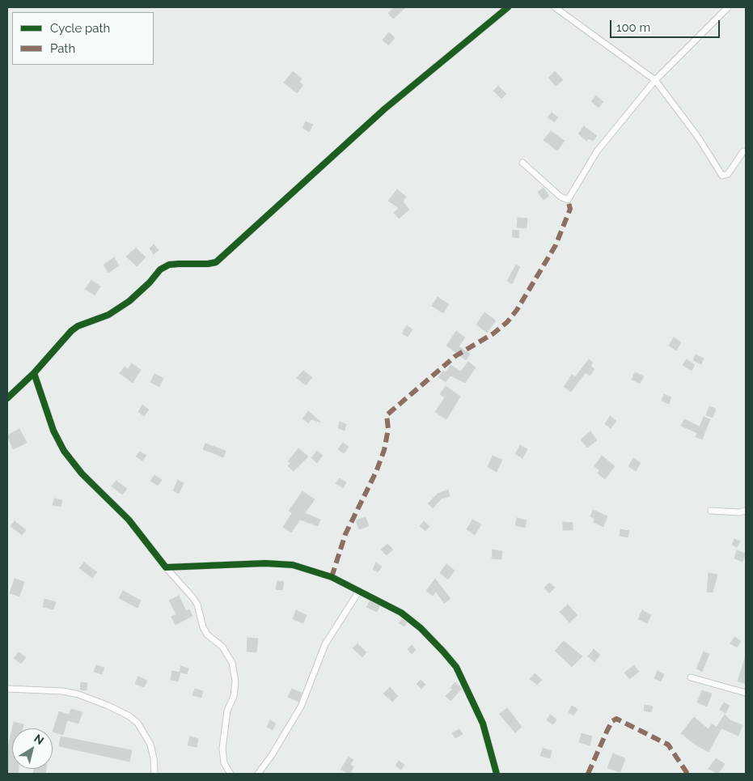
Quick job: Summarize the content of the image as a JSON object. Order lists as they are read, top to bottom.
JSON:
{
  "legend": ["Cycle path", "Path"],
  "scale_bar": "100 m",
  "north": "top right"
}
